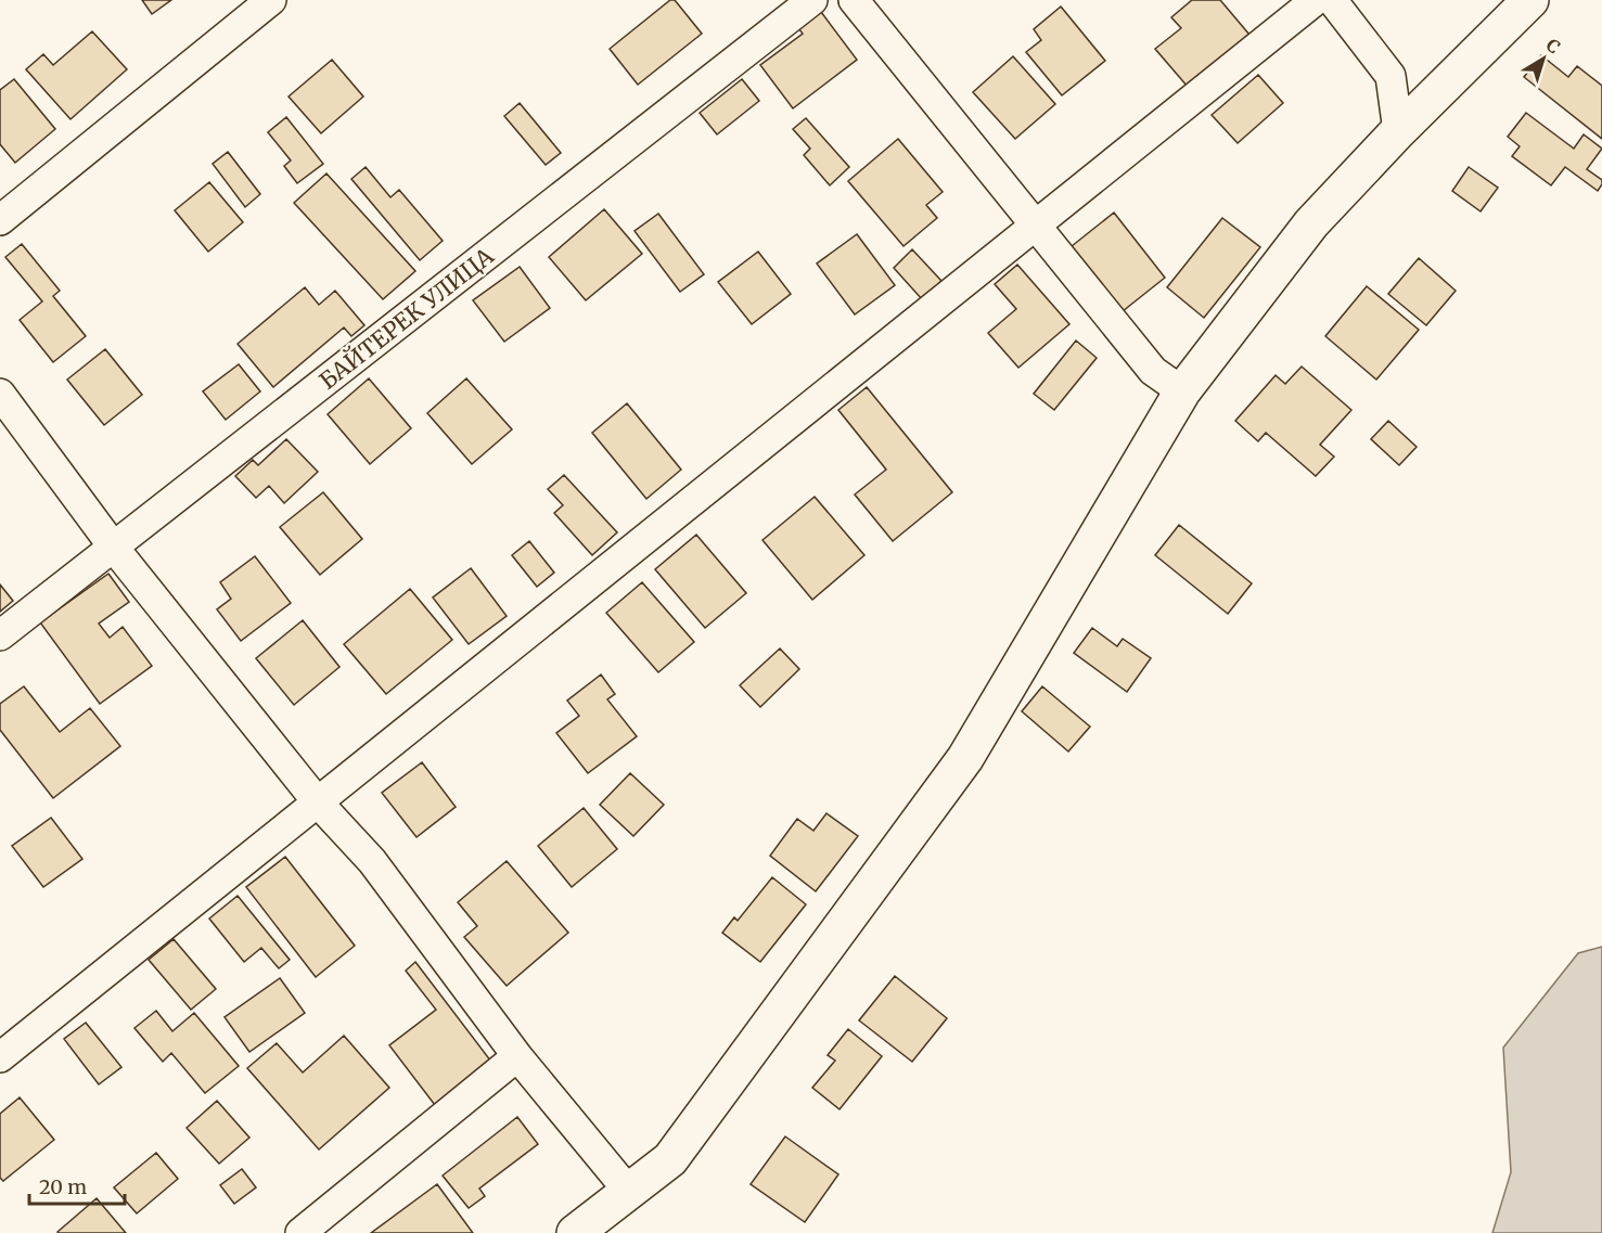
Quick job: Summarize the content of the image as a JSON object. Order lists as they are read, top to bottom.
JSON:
{
  "streets": {
    "street": ["БАЙТЕРЕК УЛИЦА"]
  },
  "scale_bar": "20 m",
  "north": "top right"
}
